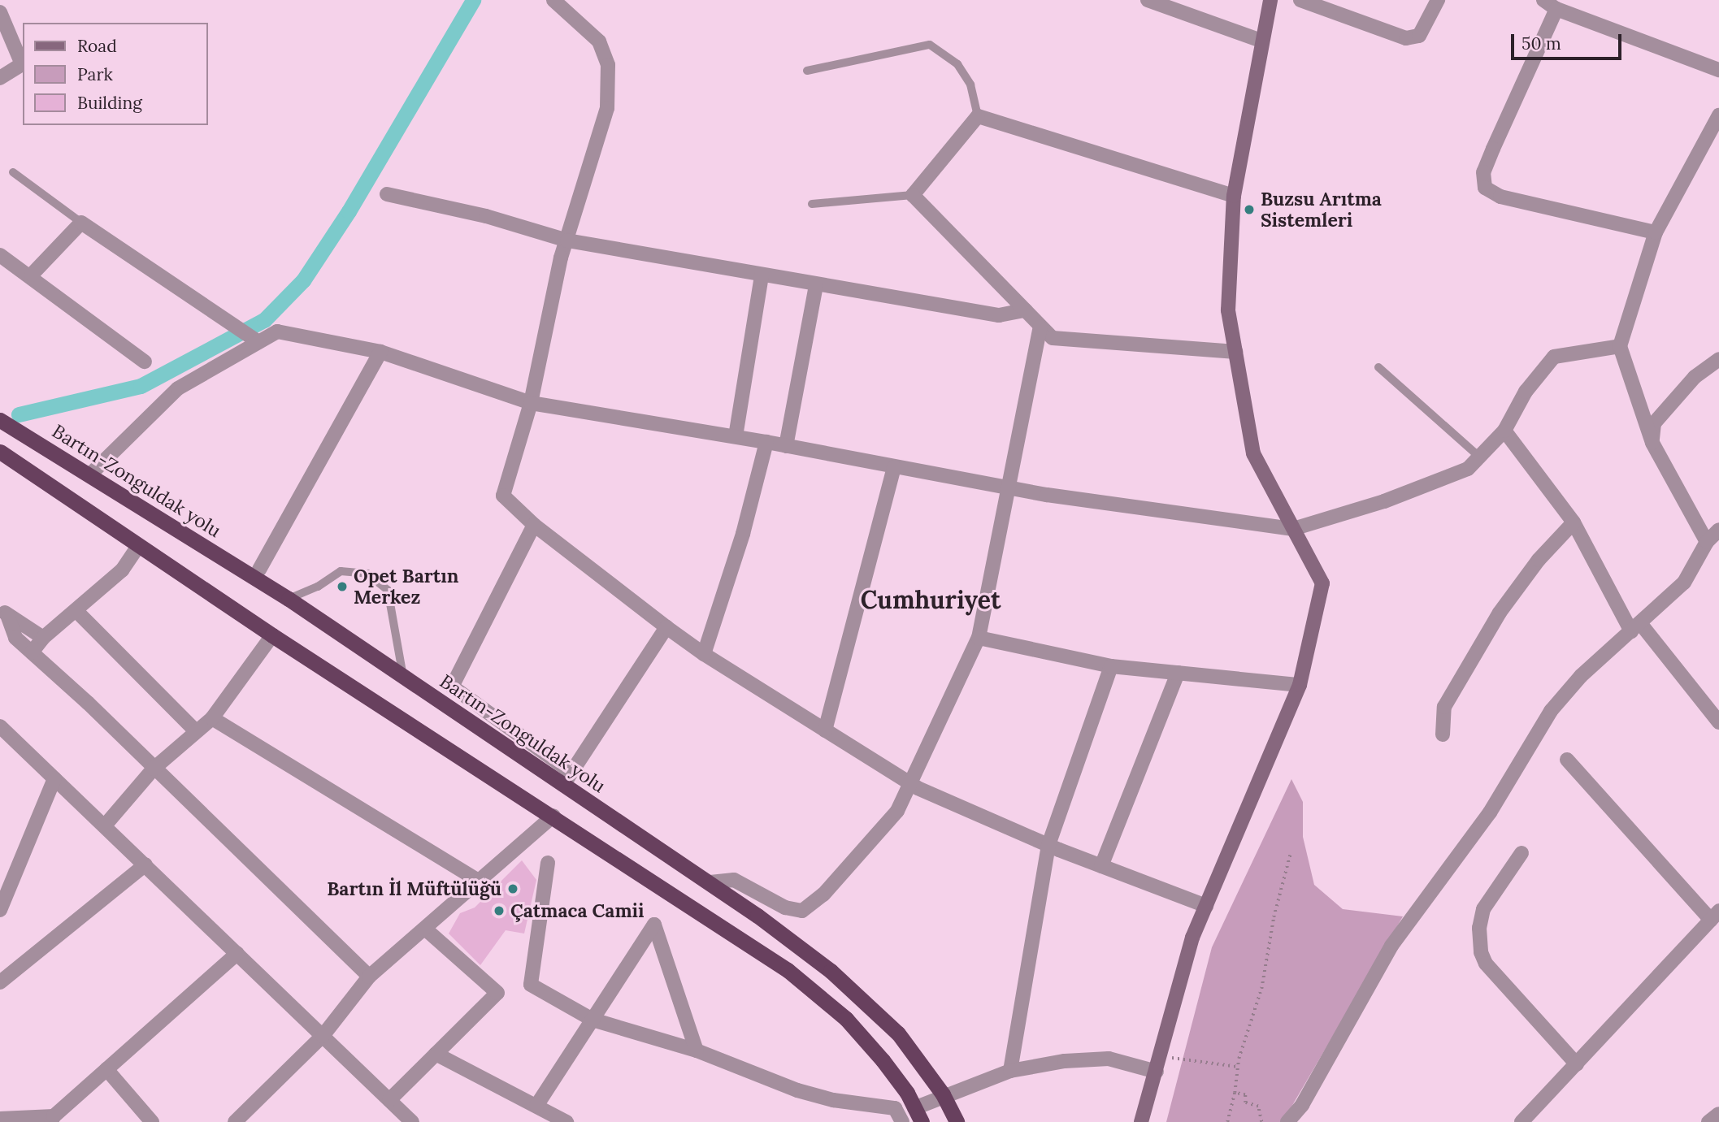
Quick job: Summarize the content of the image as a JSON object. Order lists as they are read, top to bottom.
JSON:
{
  "streets": {
    "highway": ["Bartın-Zonguldak yolu"]
  },
  "districts": ["Cumhuriyet"],
  "places": [
    "Buzsu Arıtma Sistemleri",
    "Opet Bartın Merkez",
    "Bartın İl Müftülüğü",
    "Çatmaca Camii"
  ],
  "legend": ["Road", "Park", "Building"],
  "scale_bar": "50 m"
}
